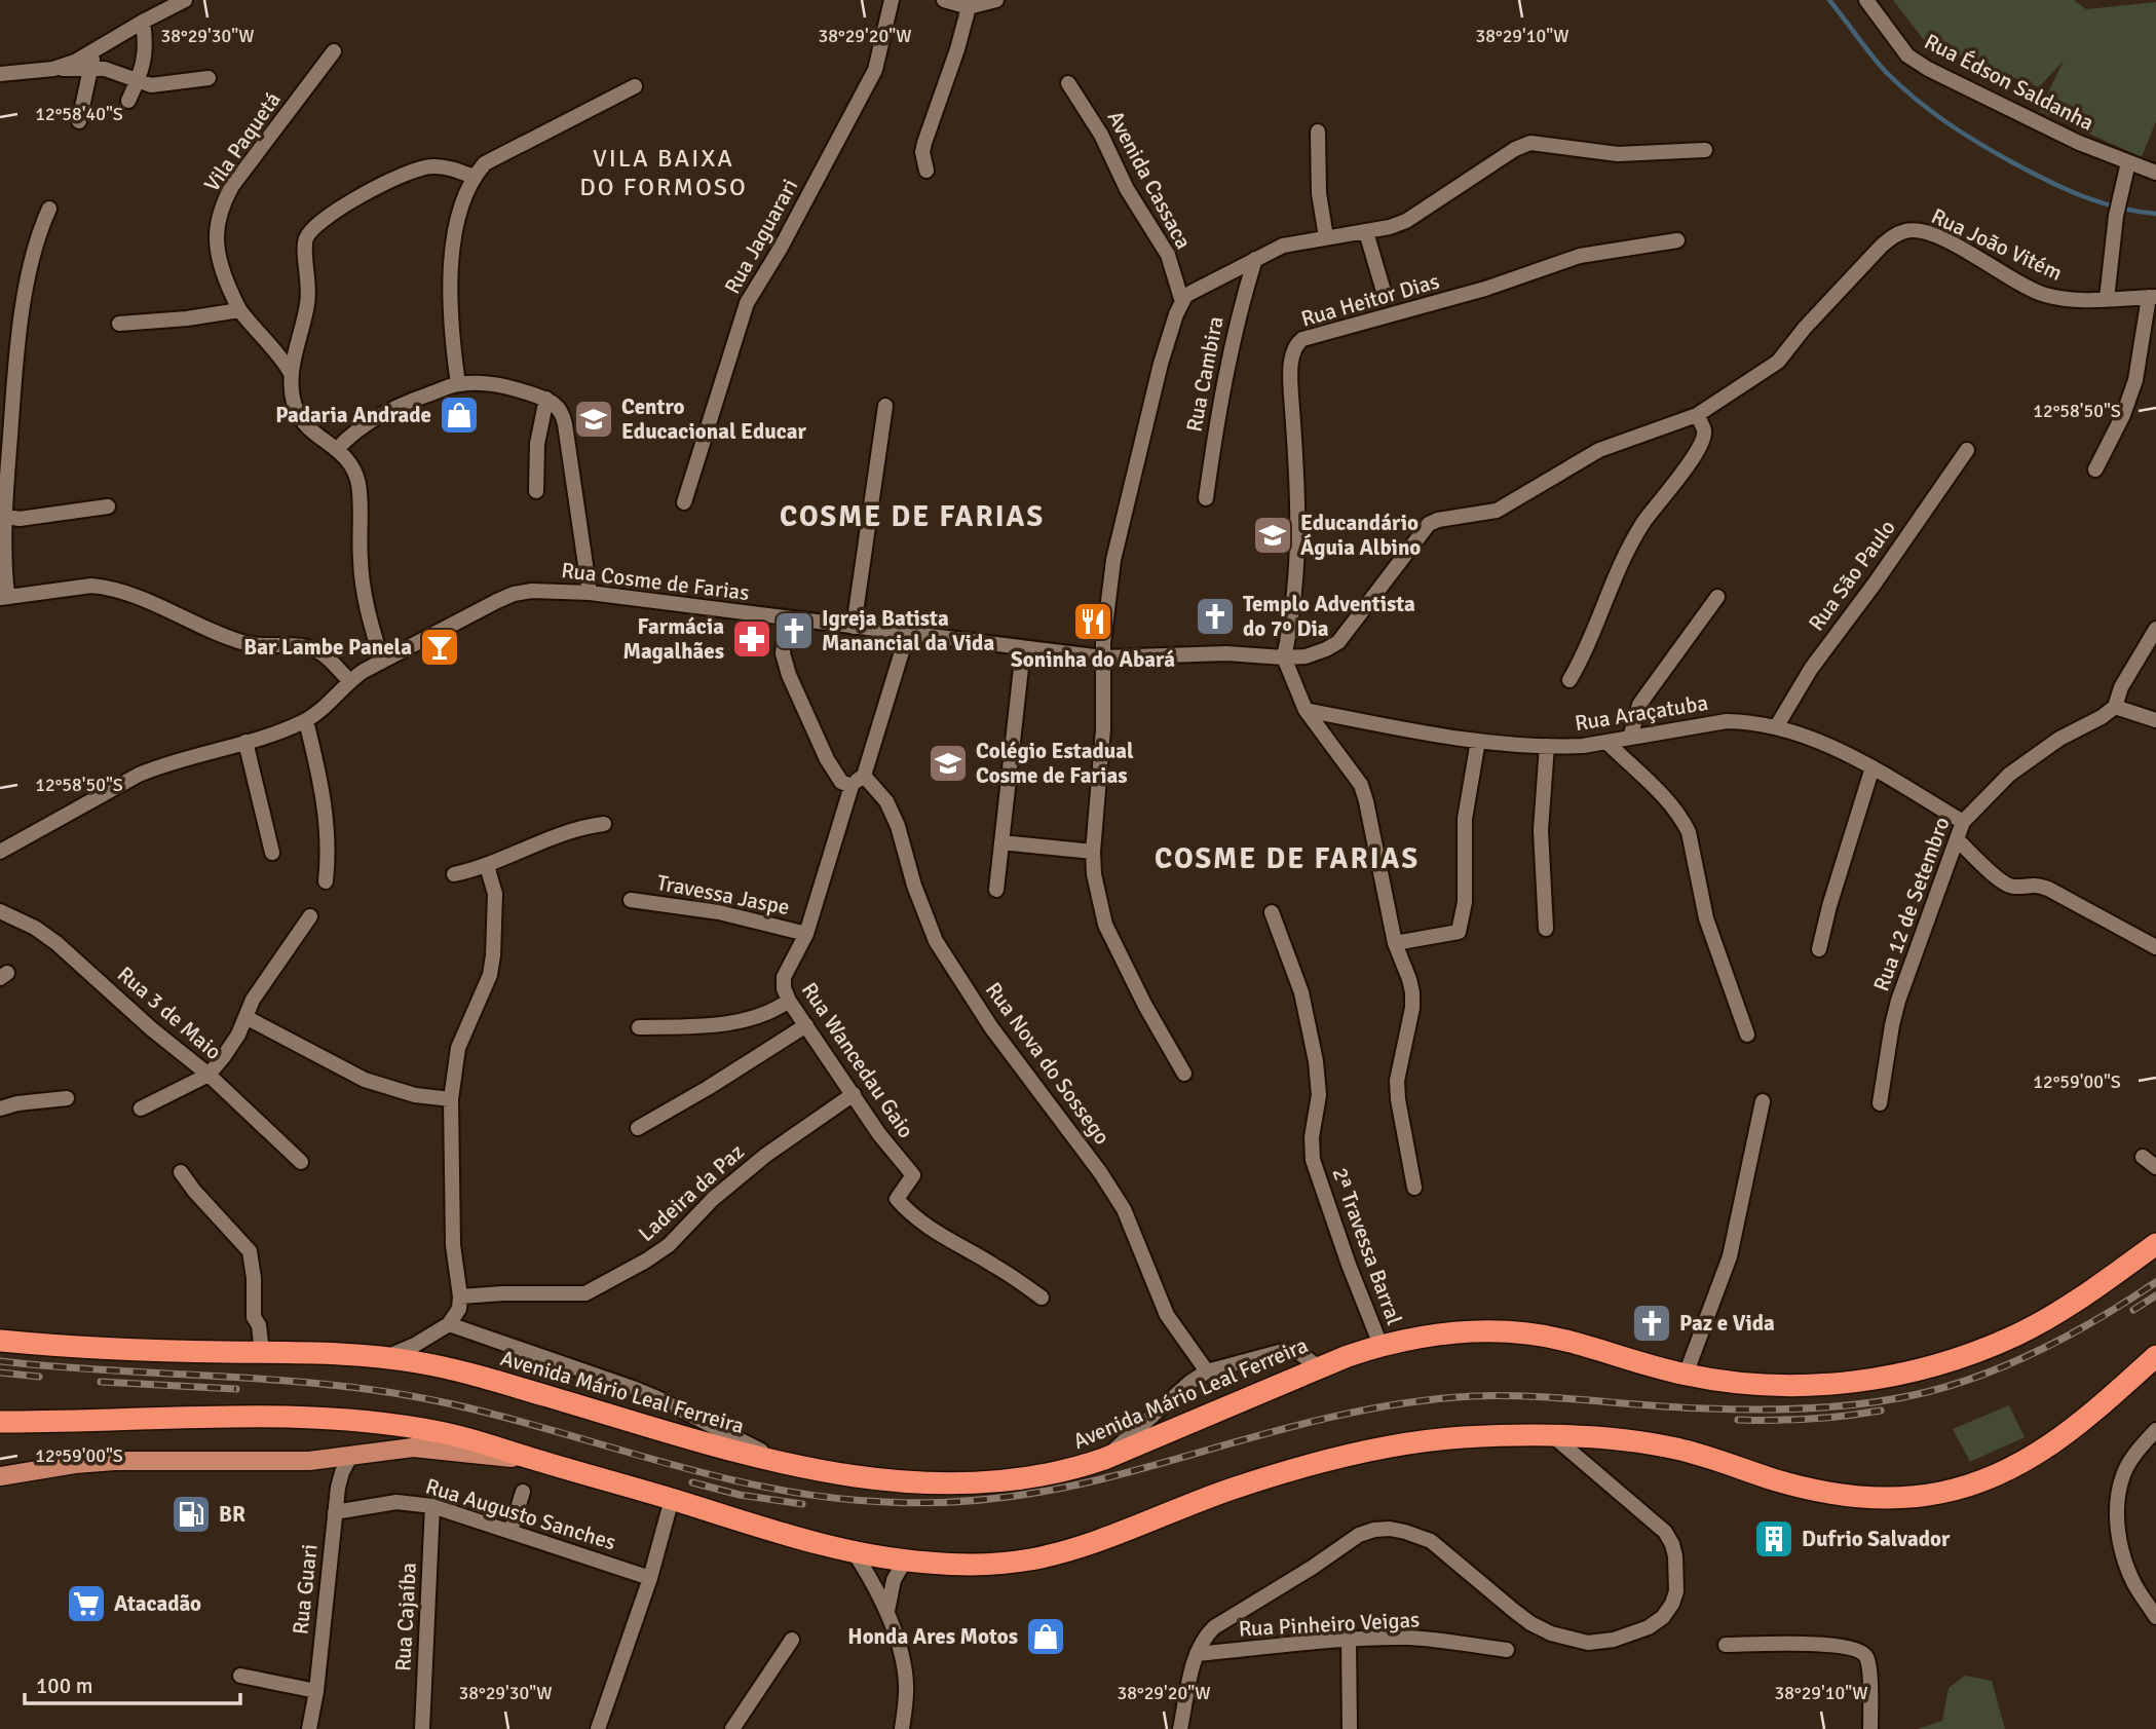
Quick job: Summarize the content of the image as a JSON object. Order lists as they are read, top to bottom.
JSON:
{
  "streets": {
    "highway": ["Avenida Mário Leal Ferreira"],
    "street": [
      "Rua Édson Saldanha",
      "Vila Paquetá",
      "Avenida Cassaca",
      "Rua Jaguarari",
      "Rua João Vitém",
      "Rua Heitor Dias",
      "Rua Cambira",
      "Rua São Paulo",
      "Rua Cosme de Farias",
      "Rua Araçatuba",
      "Travessa Jaspe",
      "Rua 12 de Setembro",
      "Rua 3 de Maio",
      "Rua Wancedau Gaio",
      "Rua Nova do Sossego",
      "Ladeira da Paz",
      "2ª Travessa Barral",
      "Rua Augusto Sanches",
      "Rua Guari",
      "Rua Cajaíba",
      "Rua Pinheiro Veigas"
    ]
  },
  "crossings": [
    ["Rua João Vitém", "Rua Cosme de Farias"],
    ["Rua Heitor Dias", "Rua Cosme de Farias"],
    ["Rua São Paulo", "Rua Araçatuba"],
    ["Rua Araçatuba", "Rua 12 de Setembro"],
    ["Travessa Jaspe", "Rua Wancedau Gaio"],
    ["Rua Wancedau Gaio", "Ladeira da Paz"],
    ["2ª Travessa Barral", "Avenida Mário Leal Ferreira"],
    ["Rua Augusto Sanches", "Rua Guari"],
    ["Rua Augusto Sanches", "Rua Cajaíba"]
  ],
  "districts": ["VILA BAIXA DO FORMOSO", "COSME DE FARIAS", "COSME DE FARIAS"],
  "places": {
    "shop": ["Padaria Andrade", "Honda Ares Motos"],
    "school or university": ["Centro Educacional Educar", "Educandário Águia Albino", "Colégio Estadual Cosme de Farias"],
    "church": ["Templo Adventista do 7º Dia", "Igreja Batista Manancial da Vida", "Paz e Vida"],
    "restaurant": ["Soninha do Abará"],
    "pharmacy": ["Farmácia Magalhães"],
    "bar": ["Bar Lambe Panela"],
    "fuel station": ["BR"],
    "building": ["Dufrio Salvador"],
    "supermarket": ["Atacadão"]
  },
  "scale_bar": "100 m",
  "coordinates": [
    "38°29'30\"W",
    "38°29'20\"W",
    "38°29'10\"W",
    "12°58'40\"S",
    "12°58'50\"S",
    "12°59'00\"S"
  ]
}
